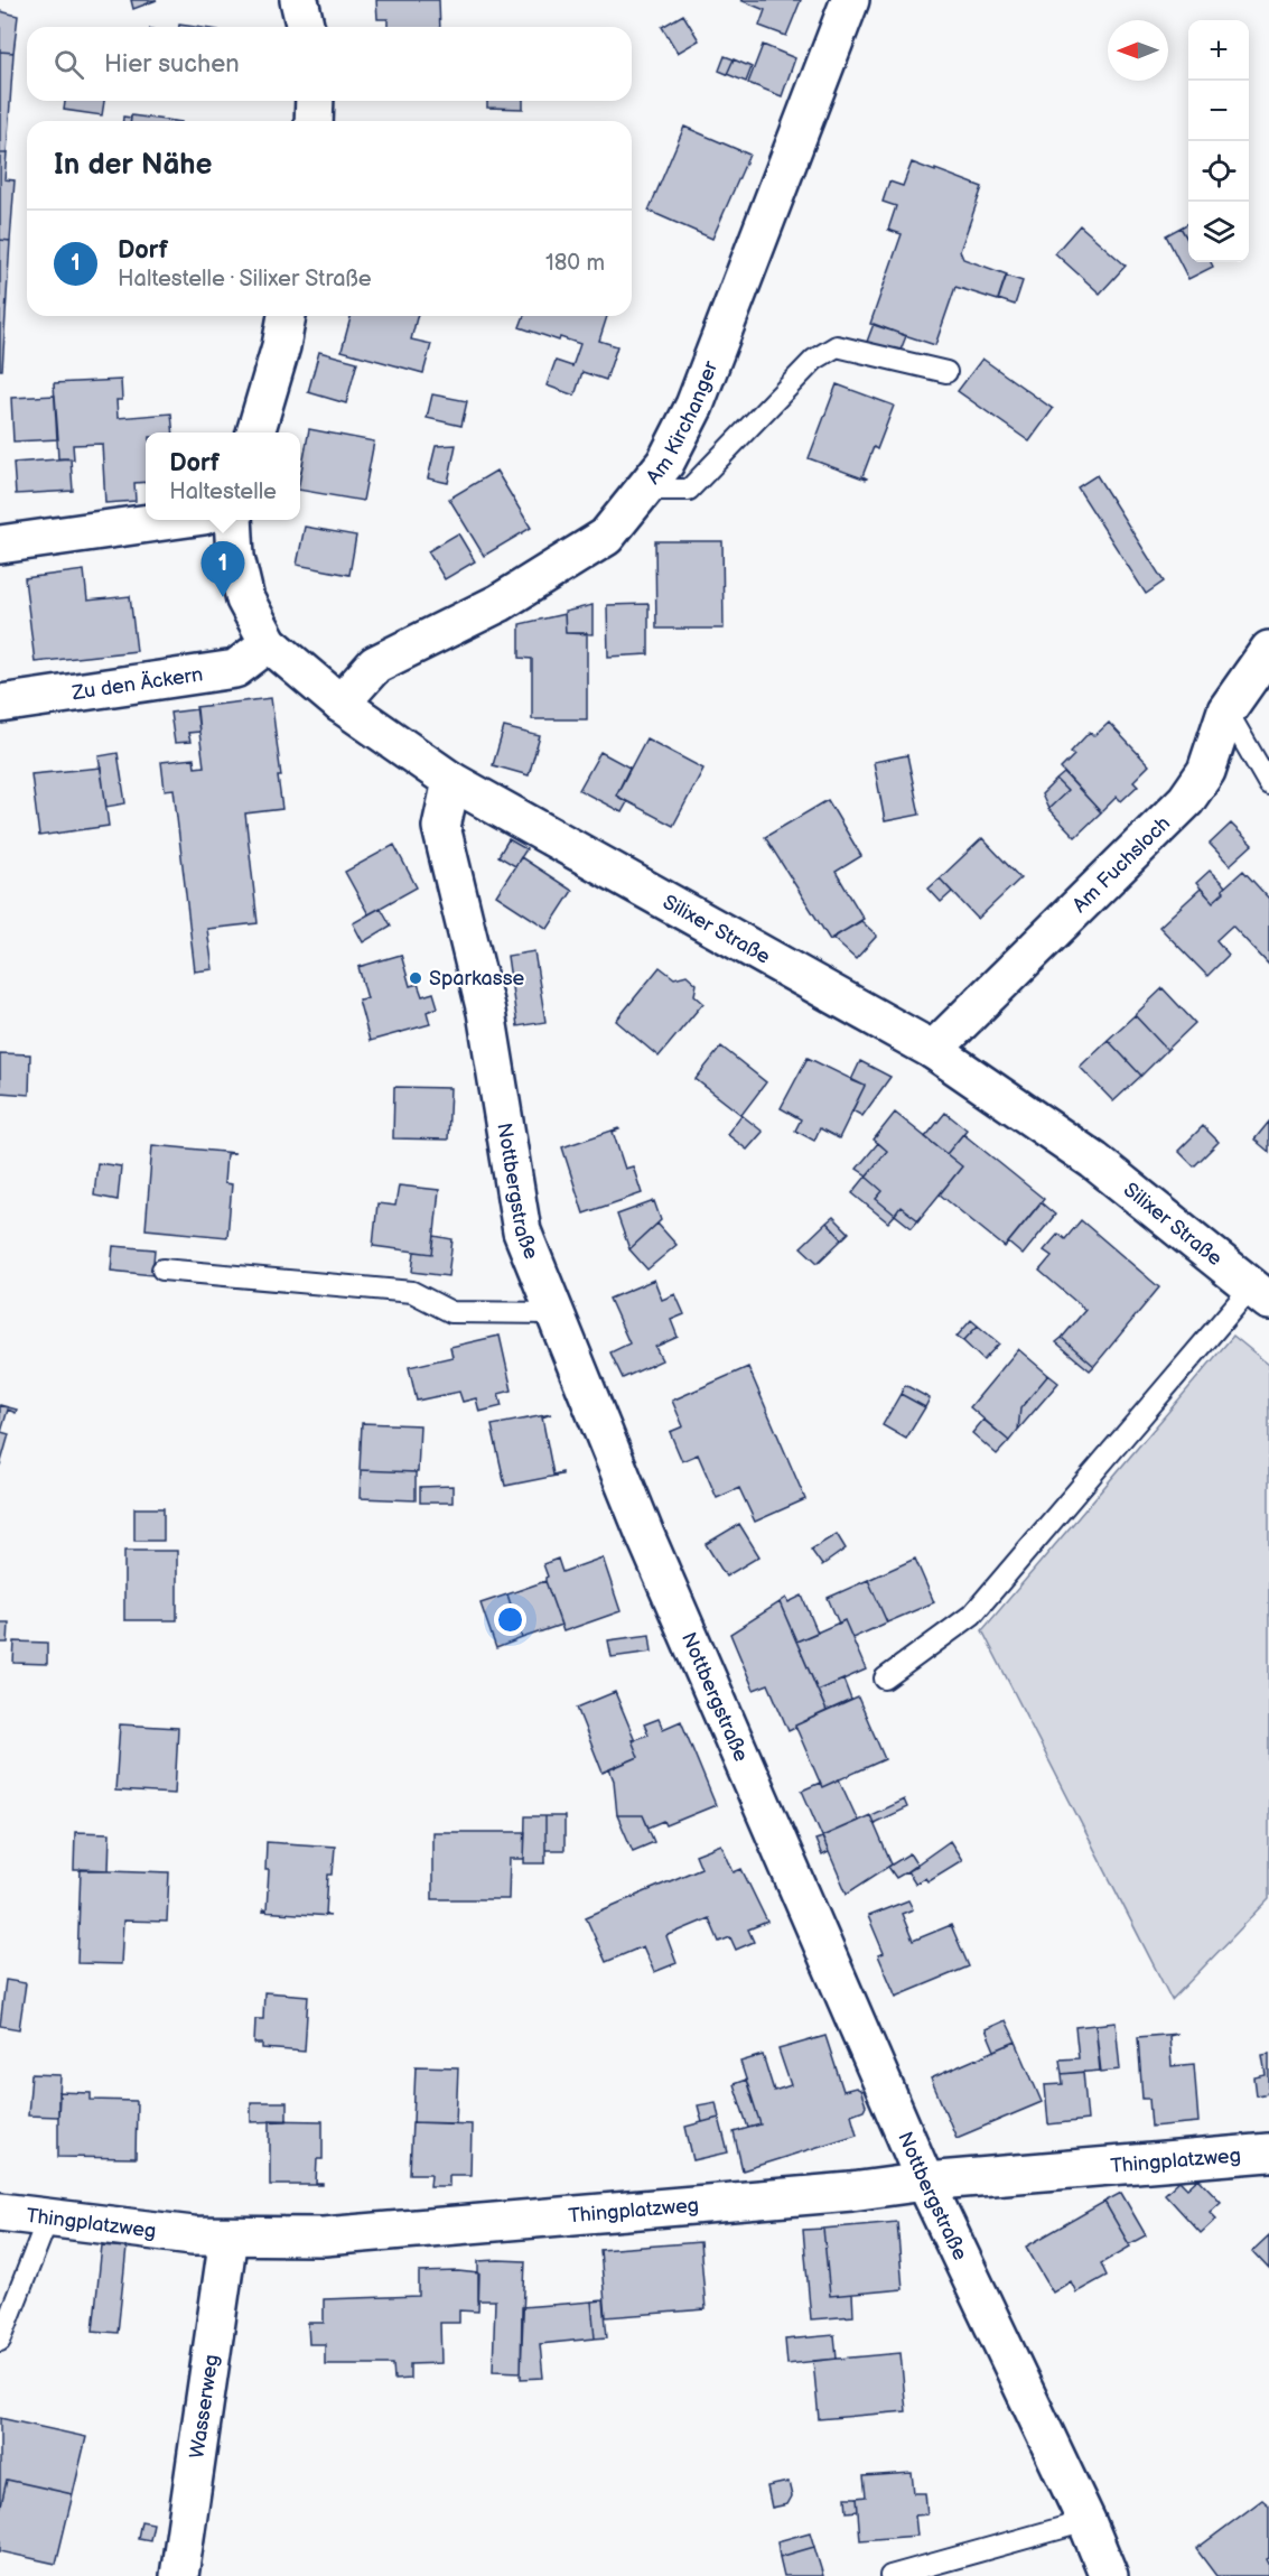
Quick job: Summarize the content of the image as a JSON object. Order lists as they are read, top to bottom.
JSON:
{
  "streets": {
    "street": [
      "Am Kirchanger",
      "Zu den Äckern",
      "Am Fuchsloch",
      "Silixer Straße",
      "Nottbergstraße",
      "Thingplatzweg",
      "Wasserweg"
    ]
  },
  "crossings": [
    ["Am Kirchanger", "Silixer Straße"],
    ["Zu den Äckern", "Silixer Straße"],
    ["Am Fuchsloch", "Silixer Straße"],
    ["Silixer Straße", "Nottbergstraße"],
    ["Nottbergstraße", "Thingplatzweg"],
    ["Thingplatzweg", "Wasserweg"]
  ],
  "places": ["Sparkasse"],
  "north": "left",
  "page": {
    "map_buttons": ["+", "−"],
    "search": "Hier suchen",
    "heading": "In der Nähe",
    "list": [
      {
        "mark": "1",
        "name": "Dorf",
        "note": "Haltestelle · Silixer Straße",
        "value": "180 m"
      }
    ],
    "popup": ["Dorf", "Haltestelle"],
    "pins": "1"
  }
}
